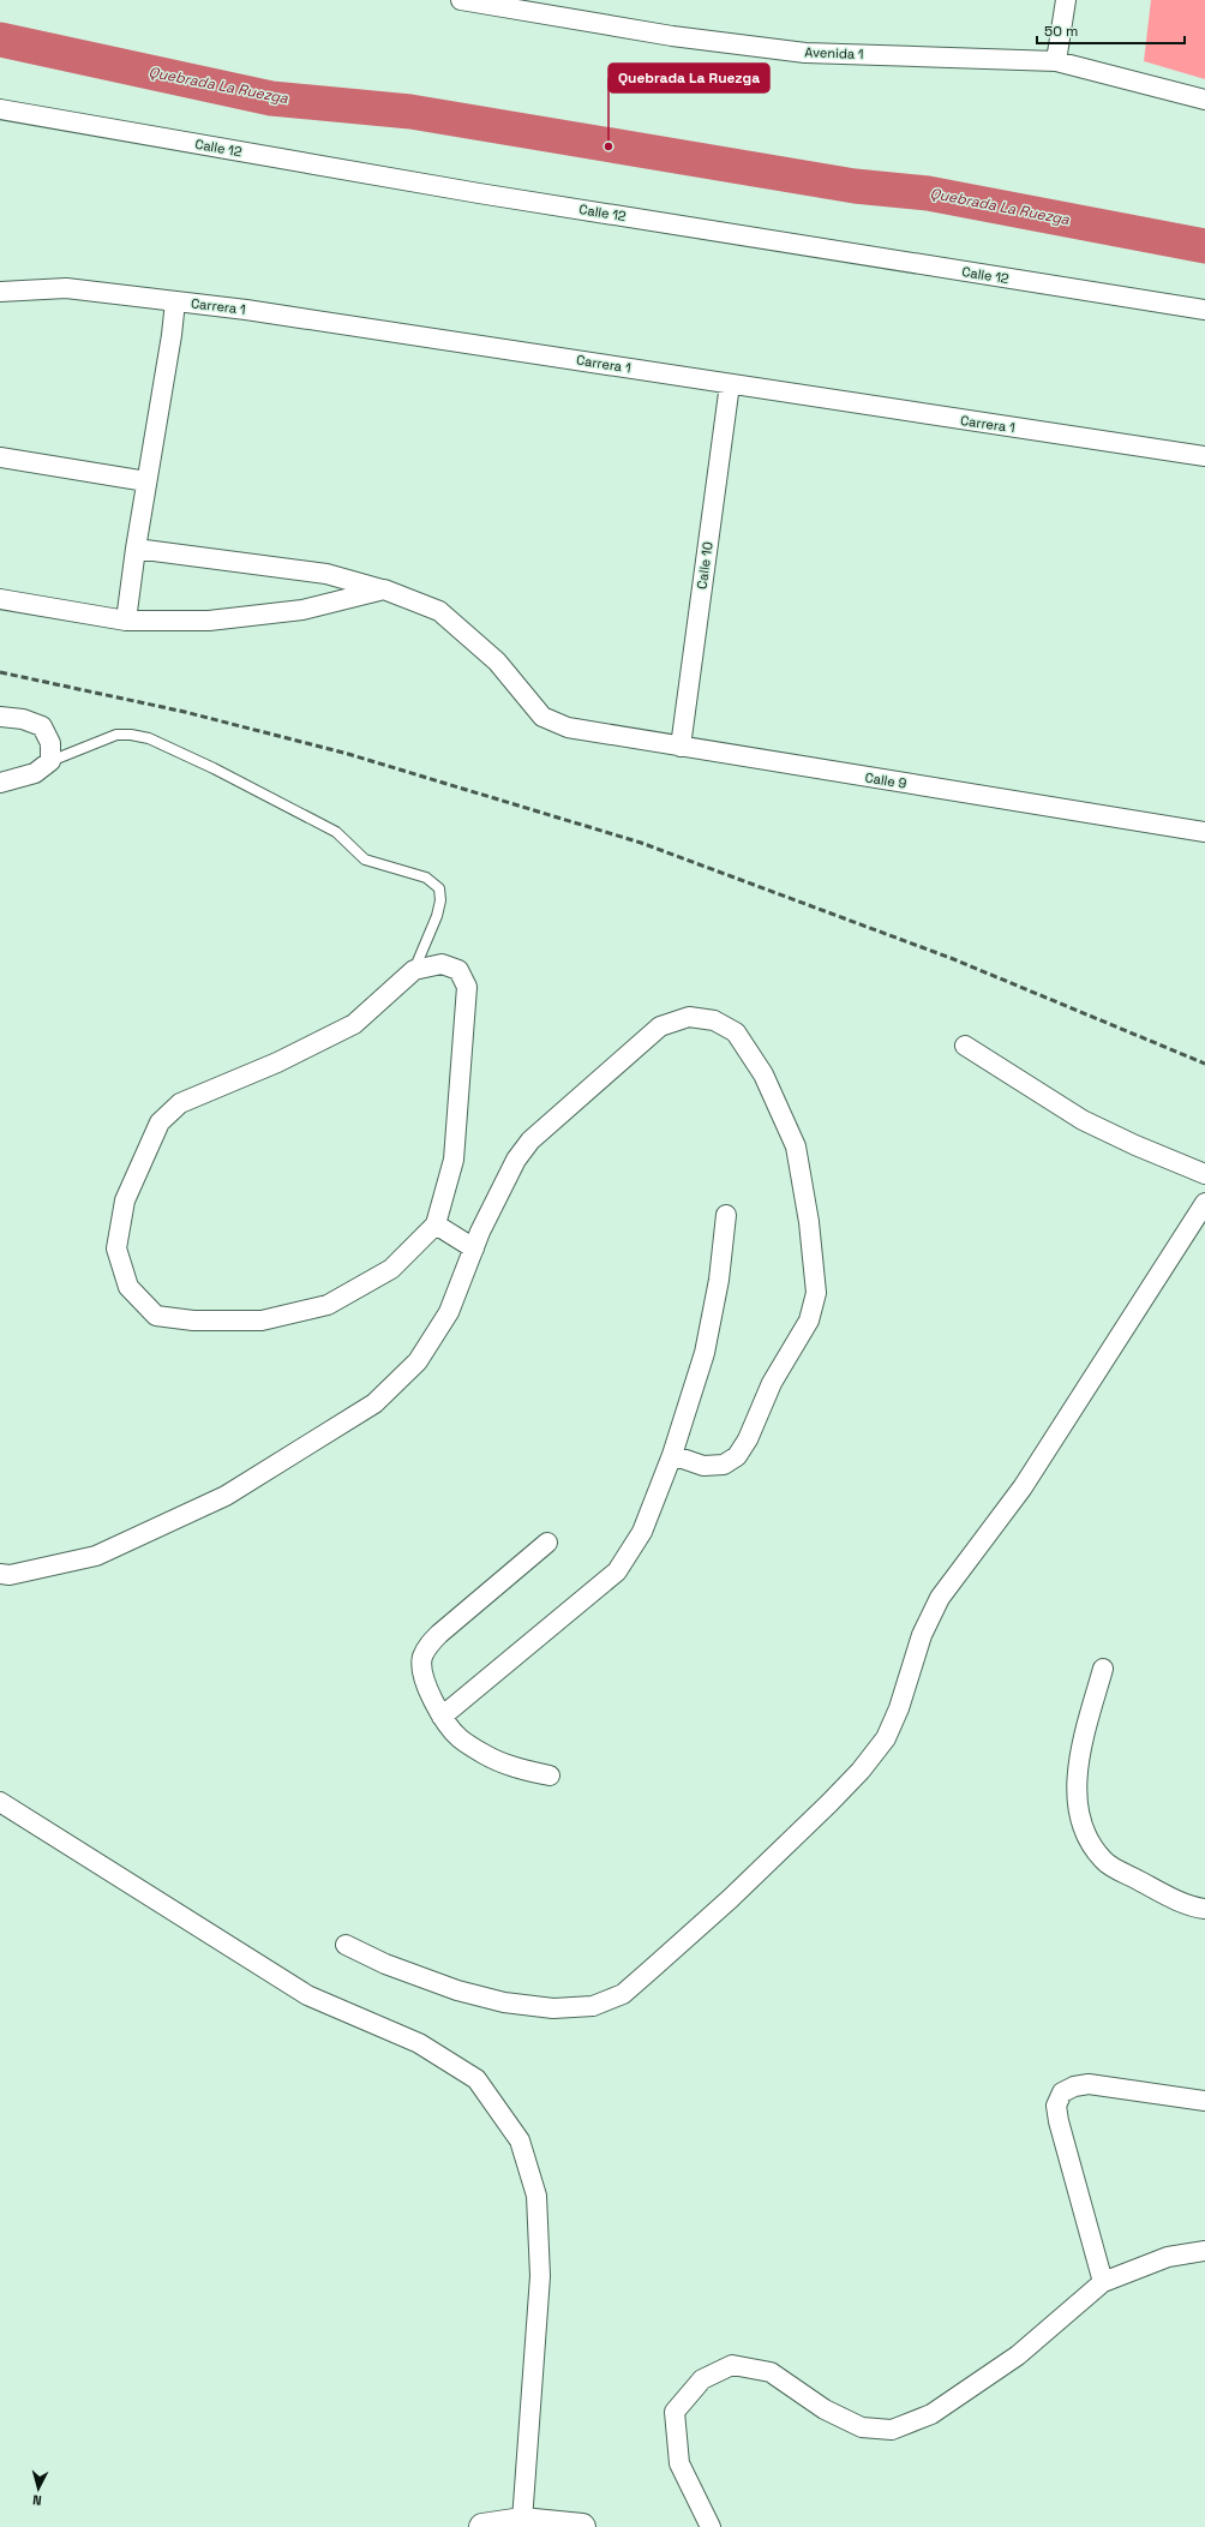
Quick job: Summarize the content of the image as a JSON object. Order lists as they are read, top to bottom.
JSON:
{
  "streets": {
    "street": [
      "Avenida 1",
      "Calle 12",
      "Carrera 1",
      "Calle 10",
      "Calle 9"
    ]
  },
  "crossings": [
    ["Carrera 1", "Calle 10"],
    ["Calle 10", "Calle 9"]
  ],
  "water": ["Quebrada La Ruezga"],
  "places": ["Quebrada La Ruezga"],
  "scale_bar": "50 m",
  "north": "bottom"
}
